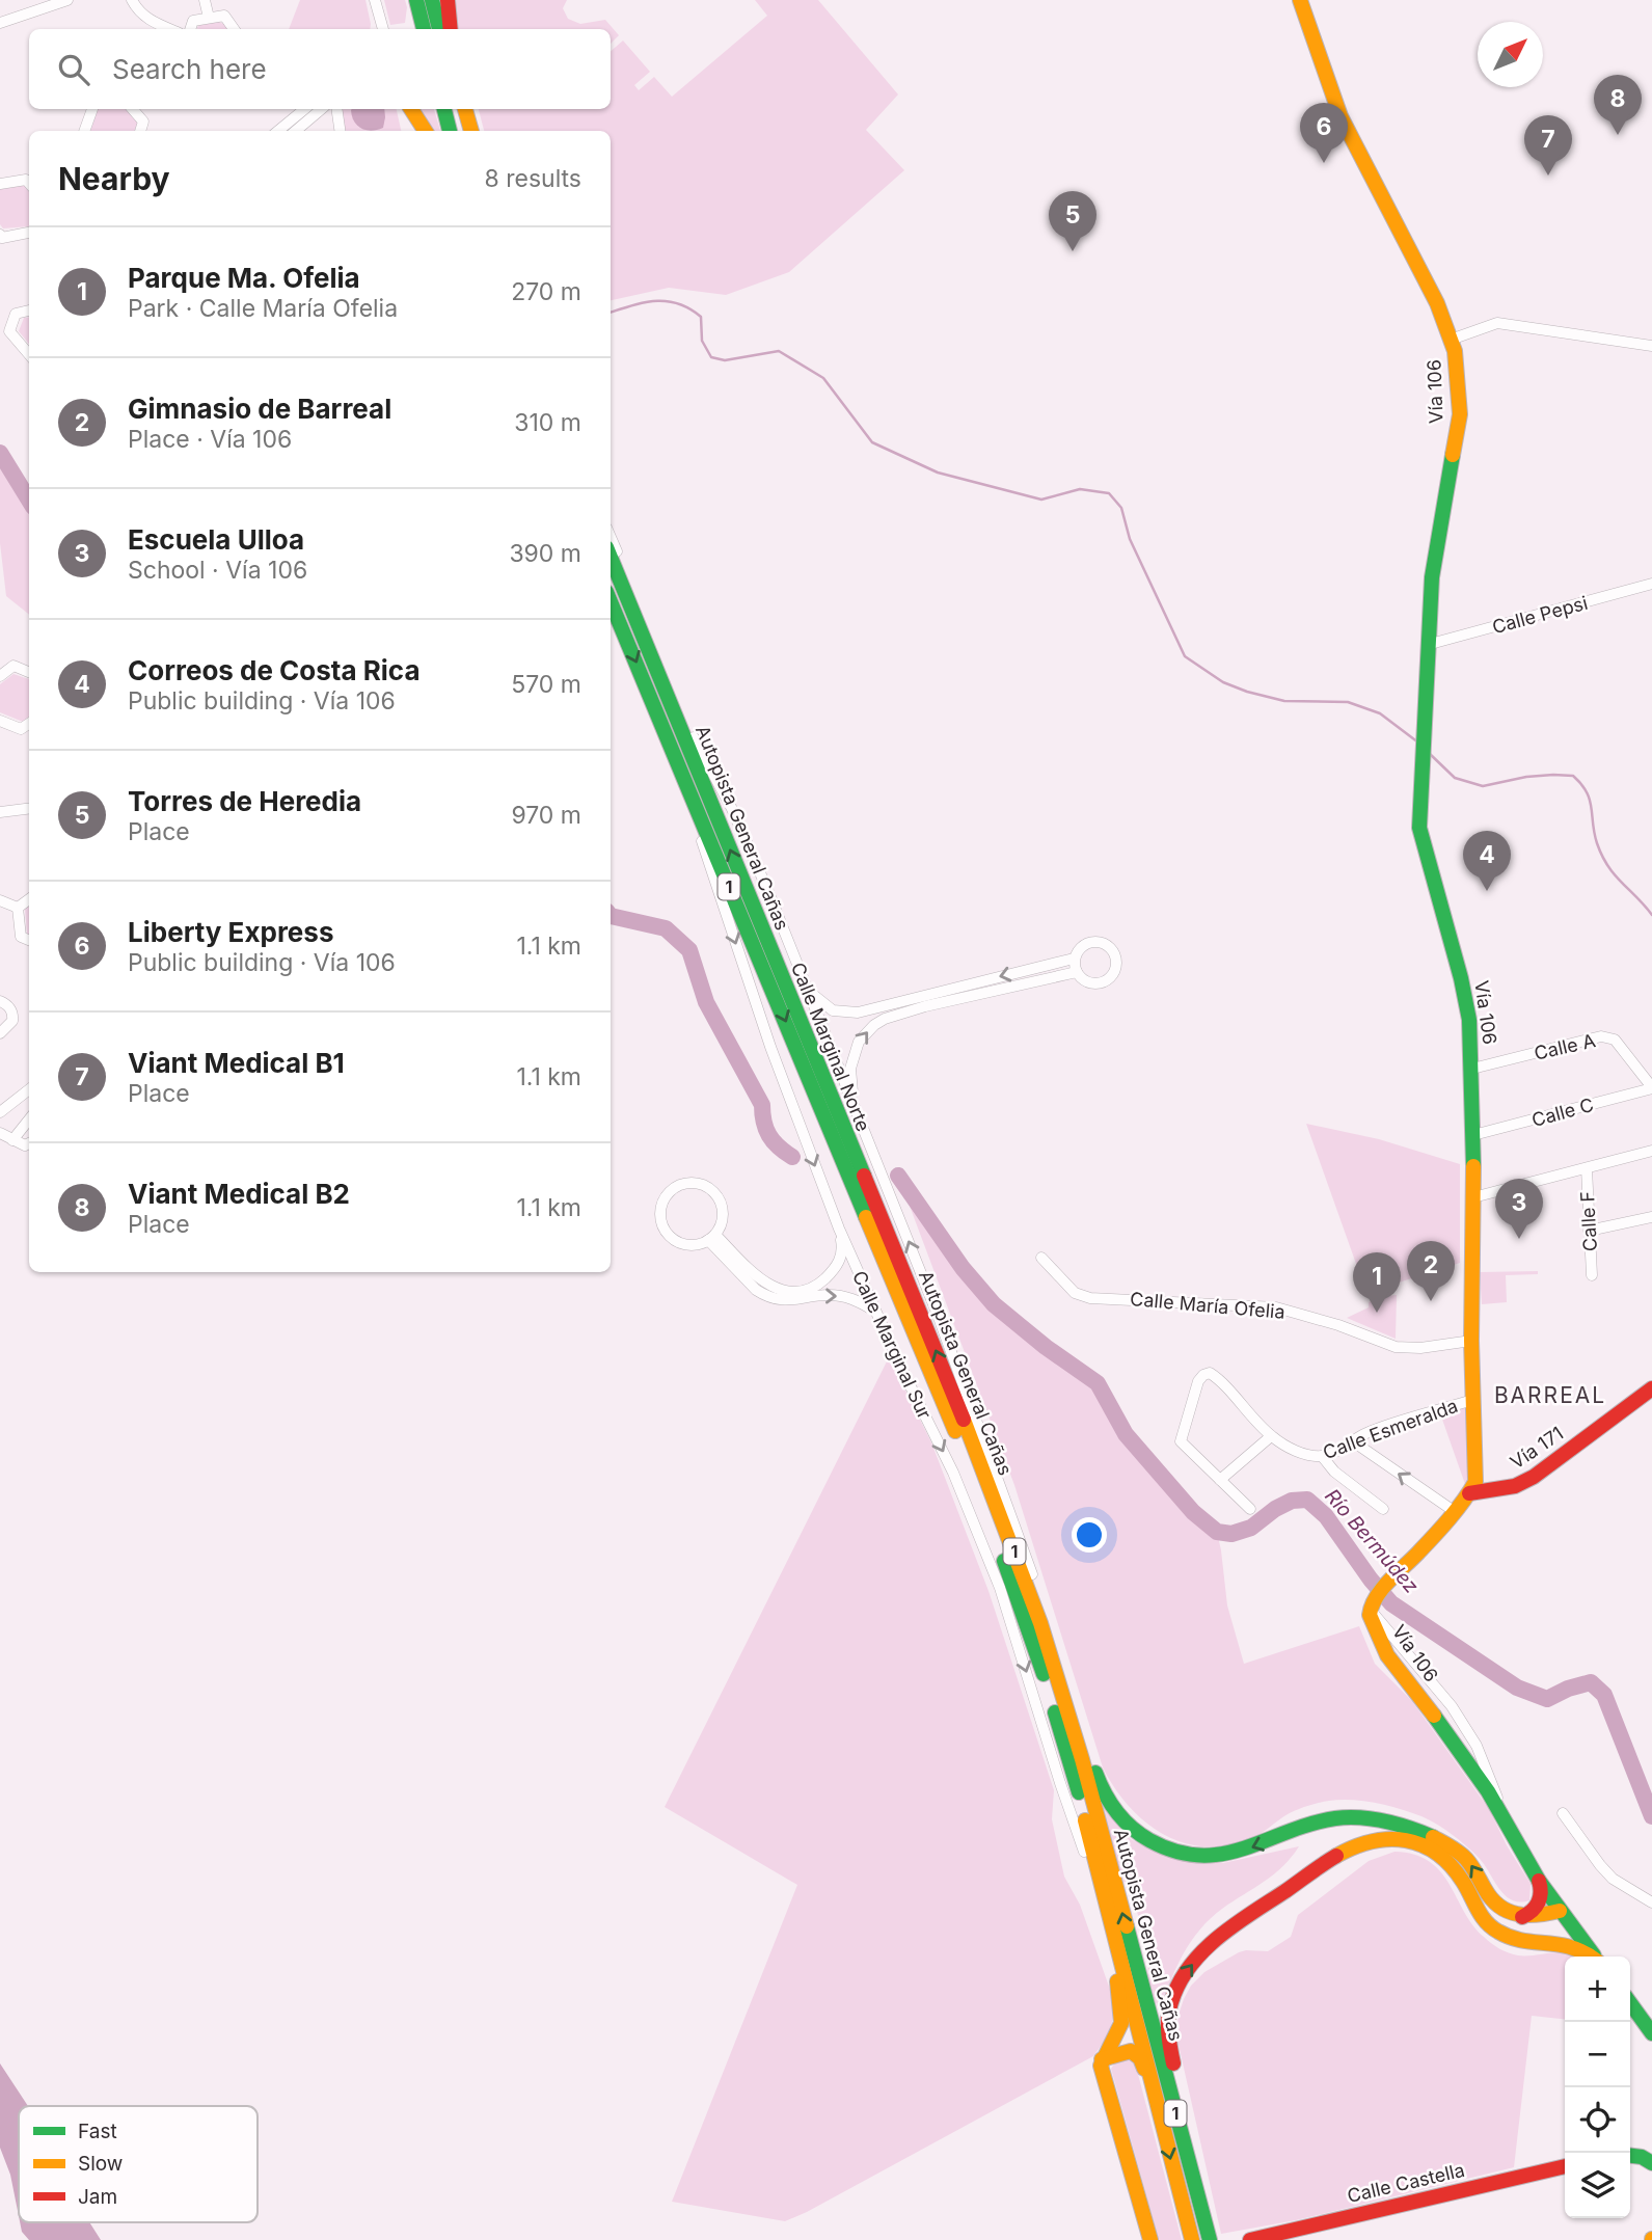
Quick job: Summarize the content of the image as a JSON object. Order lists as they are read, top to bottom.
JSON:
{
  "streets": {
    "main road": [
      "Vía 106",
      "Autopista General Cañas",
      "1",
      "Vía 171",
      "Calle Castella"
    ],
    "street": [
      "Calle Pepsi",
      "Calle Marginal Norte",
      "Calle A",
      "Calle C",
      "Calle F",
      "Calle María Ofelia",
      "Calle Marginal Sur",
      "Calle Esmeralda"
    ]
  },
  "crossings": [
    ["Vía 106", "Calle Pepsi"],
    ["Vía 106", "Calle A"],
    ["Vía 106", "Calle C"],
    ["Vía 106", "Calle María Ofelia"],
    ["Vía 106", "Calle Esmeralda"],
    ["Vía 106", "Vía 171"],
    ["Autopista General Cañas", "Calle Marginal Sur"],
    ["Calle A", "Calle C"]
  ],
  "one_way": ["Calle Marginal Norte", "Calle Marginal Sur"],
  "districts": ["BARREAL"],
  "water": ["Río Bermúdez"],
  "legend": ["Fast", "Slow", "Jam"],
  "north": "top right",
  "page": {
    "search": "Search here",
    "pins": [
      "8",
      "6",
      "7",
      "5",
      "4",
      "3",
      "2",
      "1"
    ],
    "heading": ["Nearby", "8 results"],
    "list": [
      {
        "mark": "1",
        "name": "Parque Ma. Ofelia",
        "note": "Park · Calle María Ofelia",
        "value": "270 m"
      },
      {
        "mark": "2",
        "name": "Gimnasio de Barreal",
        "note": "Place · Vía 106",
        "value": "310 m"
      },
      {
        "mark": "3",
        "name": "Escuela Ulloa",
        "note": "School · Vía 106",
        "value": "390 m"
      },
      {
        "mark": "4",
        "name": "Correos de Costa Rica",
        "note": "Public building · Vía 106",
        "value": "570 m"
      },
      {
        "mark": "5",
        "name": "Torres de Heredia",
        "note": "Place",
        "value": "970 m"
      },
      {
        "mark": "6",
        "name": "Liberty Express",
        "note": "Public building · Vía 106",
        "value": "1.1 km"
      },
      {
        "mark": "7",
        "name": "Viant Medical B1",
        "note": "Place",
        "value": "1.1 km"
      },
      {
        "mark": "8",
        "name": "Viant Medical B2",
        "note": "Place",
        "value": "1.1 km"
      }
    ],
    "map_buttons": ["+", "−"]
  }
}
